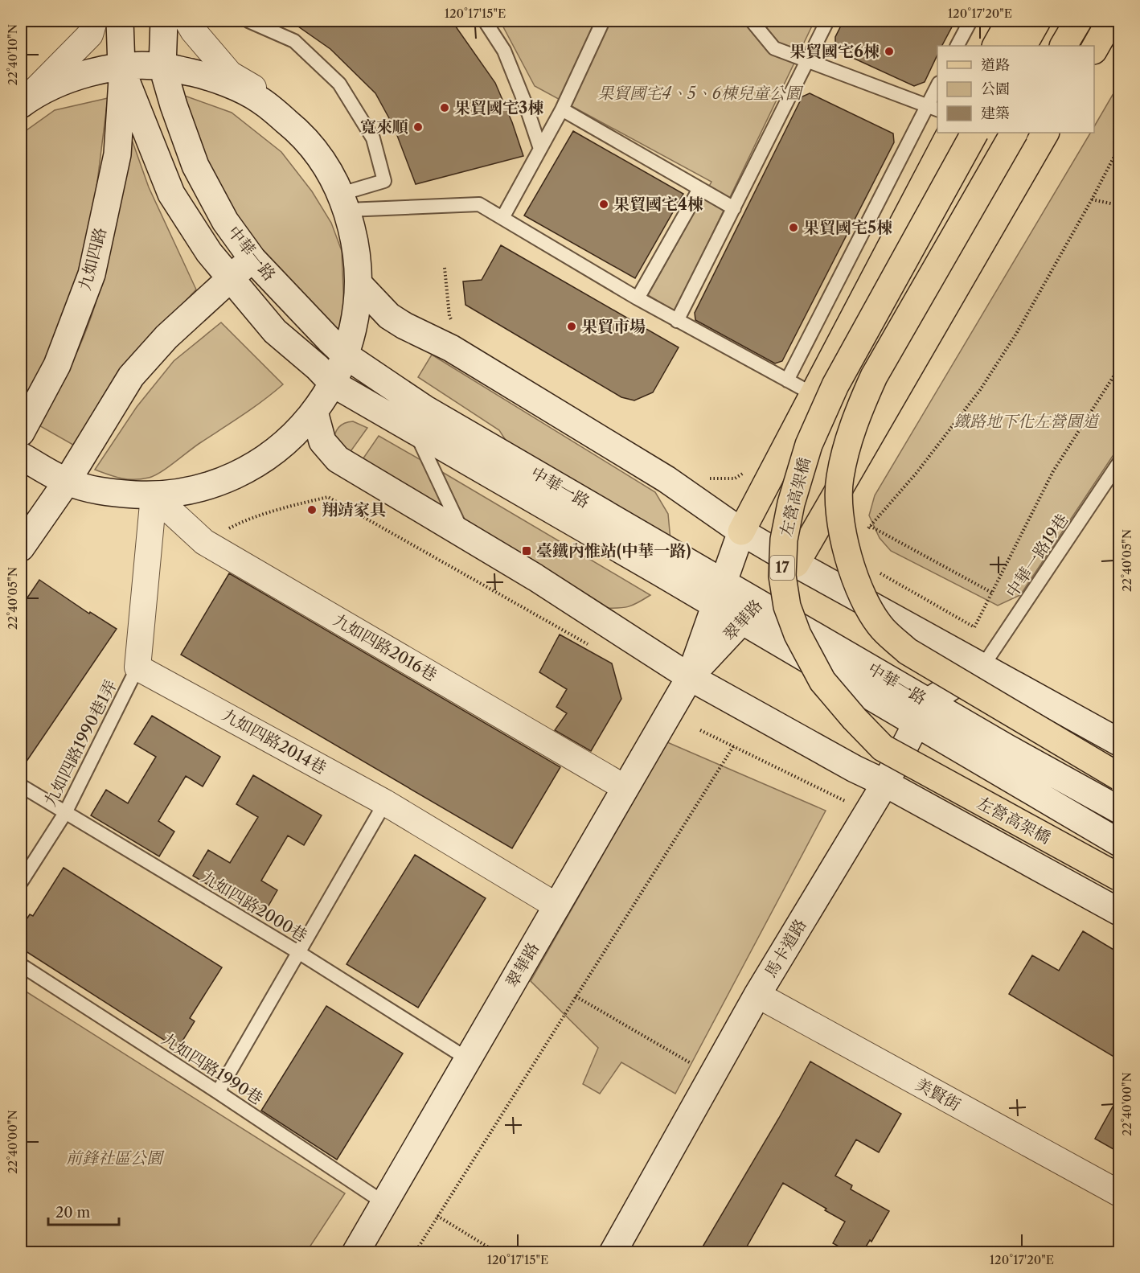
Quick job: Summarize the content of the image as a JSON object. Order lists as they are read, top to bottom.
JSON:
{
  "streets": {
    "main road": ["左營高架橋", "17"],
    "street": [
      "中華一路",
      "九如四路",
      "翠華路",
      "九如四路2016巷",
      "九如四路2014巷",
      "馬卡道路",
      "美賢街"
    ],
    "lane": [
      "中華一路19巷",
      "九如四路1990巷1弄",
      "九如四路2000巷",
      "九如四路1990巷"
    ]
  },
  "crossings": [
    ["中華一路", "九如四路"],
    ["中華一路", "翠華路"],
    ["中華一路", "馬卡道路"],
    ["中華一路19巷", "馬卡道路"],
    ["翠華路", "九如四路2016巷"],
    ["翠華路", "九如四路2014巷"],
    ["翠華路", "九如四路2000巷"],
    ["翠華路", "九如四路1990巷"],
    ["九如四路2014巷", "九如四路1990巷1弄"],
    ["九如四路1990巷1弄", "九如四路2000巷"],
    ["馬卡道路", "美賢街"]
  ],
  "parks": ["果貿國宅4、5、6棟兒童公園", "鐵路地下化左營園道", "前鋒社區公園"],
  "places": {
    "other": [
      "果貿國宅6棟",
      "果貿國宅3棟",
      "寬來順",
      "果貿國宅4棟",
      "果貿國宅5棟",
      "果貿市場",
      "翔靖家具"
    ],
    "transit": ["臺鐵內惟站(中華一路)"]
  },
  "legend": ["道路", "公園", "建築"],
  "scale_bar": "20 m",
  "coordinates": [
    "120°17'15\"E",
    "120°17'20\"E",
    "22°40'10\"N",
    "22°40'05\"N",
    "22°40'00\"N"
  ]
}
